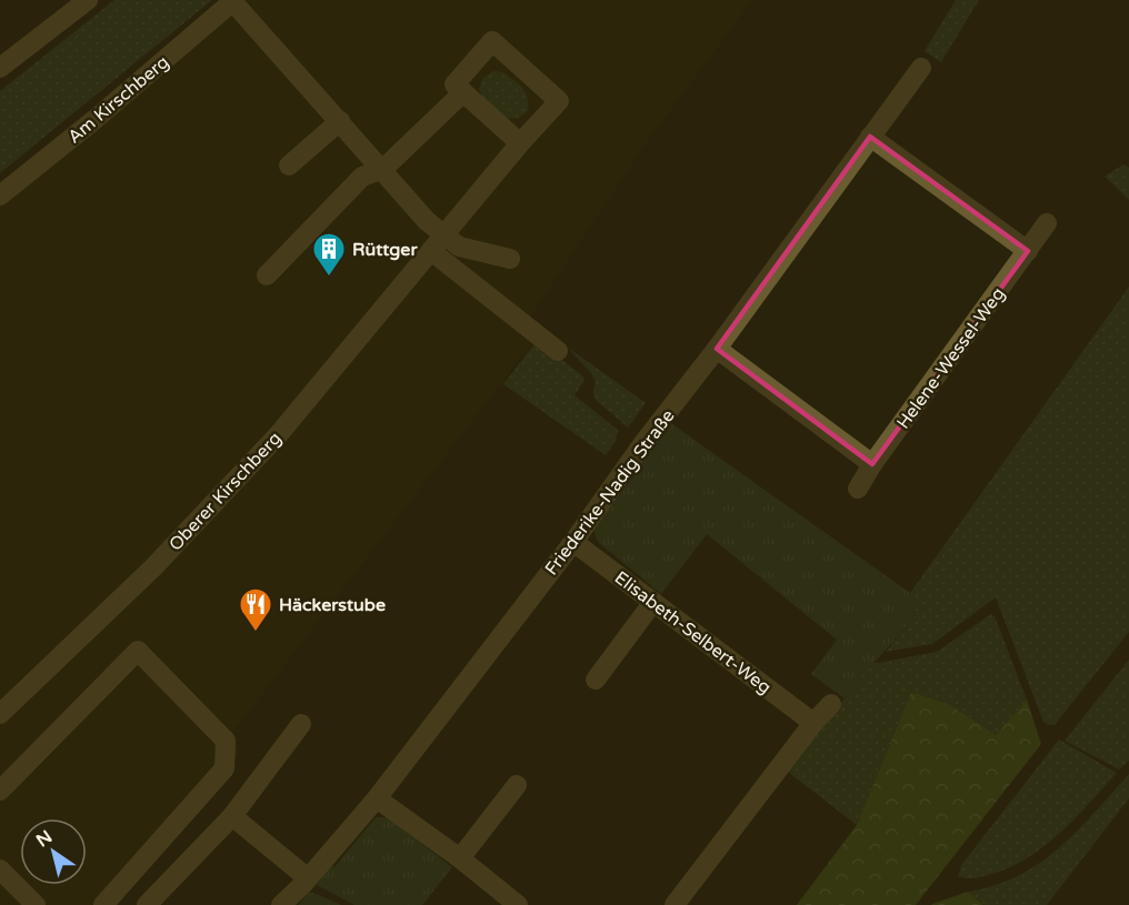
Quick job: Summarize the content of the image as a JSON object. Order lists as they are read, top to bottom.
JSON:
{
  "streets": {
    "street": [
      "Am Kirschberg",
      "Helene-Wessel-Weg",
      "Oberer Kirschberg",
      "Friederike-Nadig Straße",
      "Elisabeth-Selbert-Weg"
    ]
  },
  "crossings": [
    ["Friederike-Nadig Straße", "Elisabeth-Selbert-Weg"]
  ],
  "places": {
    "building": ["Rüttger"],
    "restaurant": ["Häckerstube"]
  },
  "north": "top left"
}
